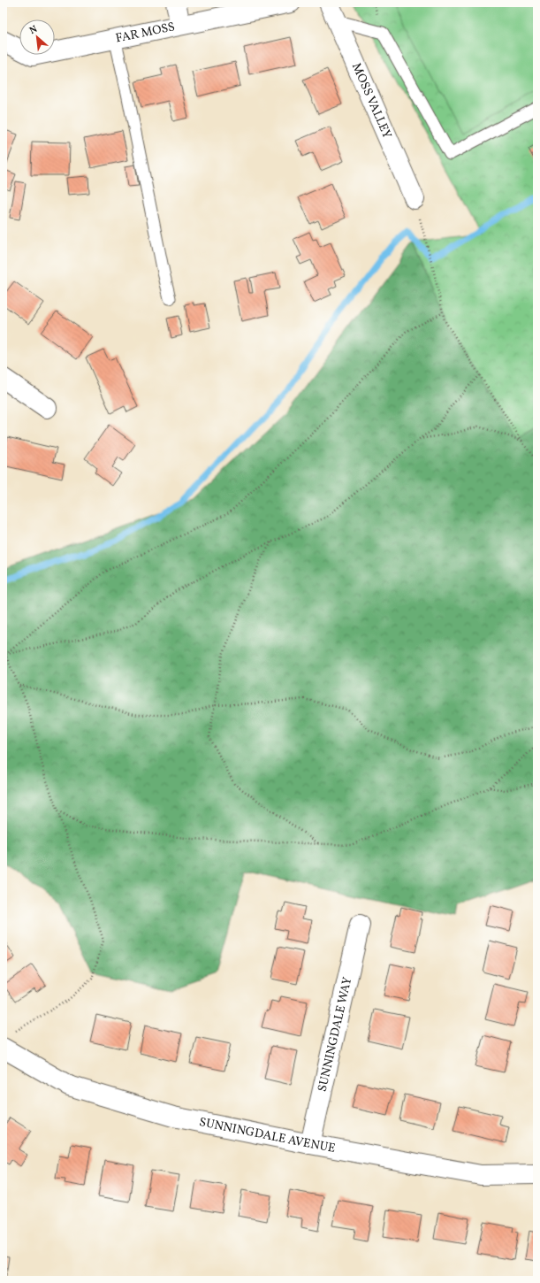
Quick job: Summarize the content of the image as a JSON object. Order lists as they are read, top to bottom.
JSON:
{
  "streets": {
    "street": [
      "FAR MOSS",
      "MOSS VALLEY",
      "SUNNINGDALE WAY",
      "SUNNINGDALE AVENUE"
    ]
  },
  "crossings": [
    ["SUNNINGDALE WAY", "SUNNINGDALE AVENUE"]
  ],
  "north": "top left"
}
